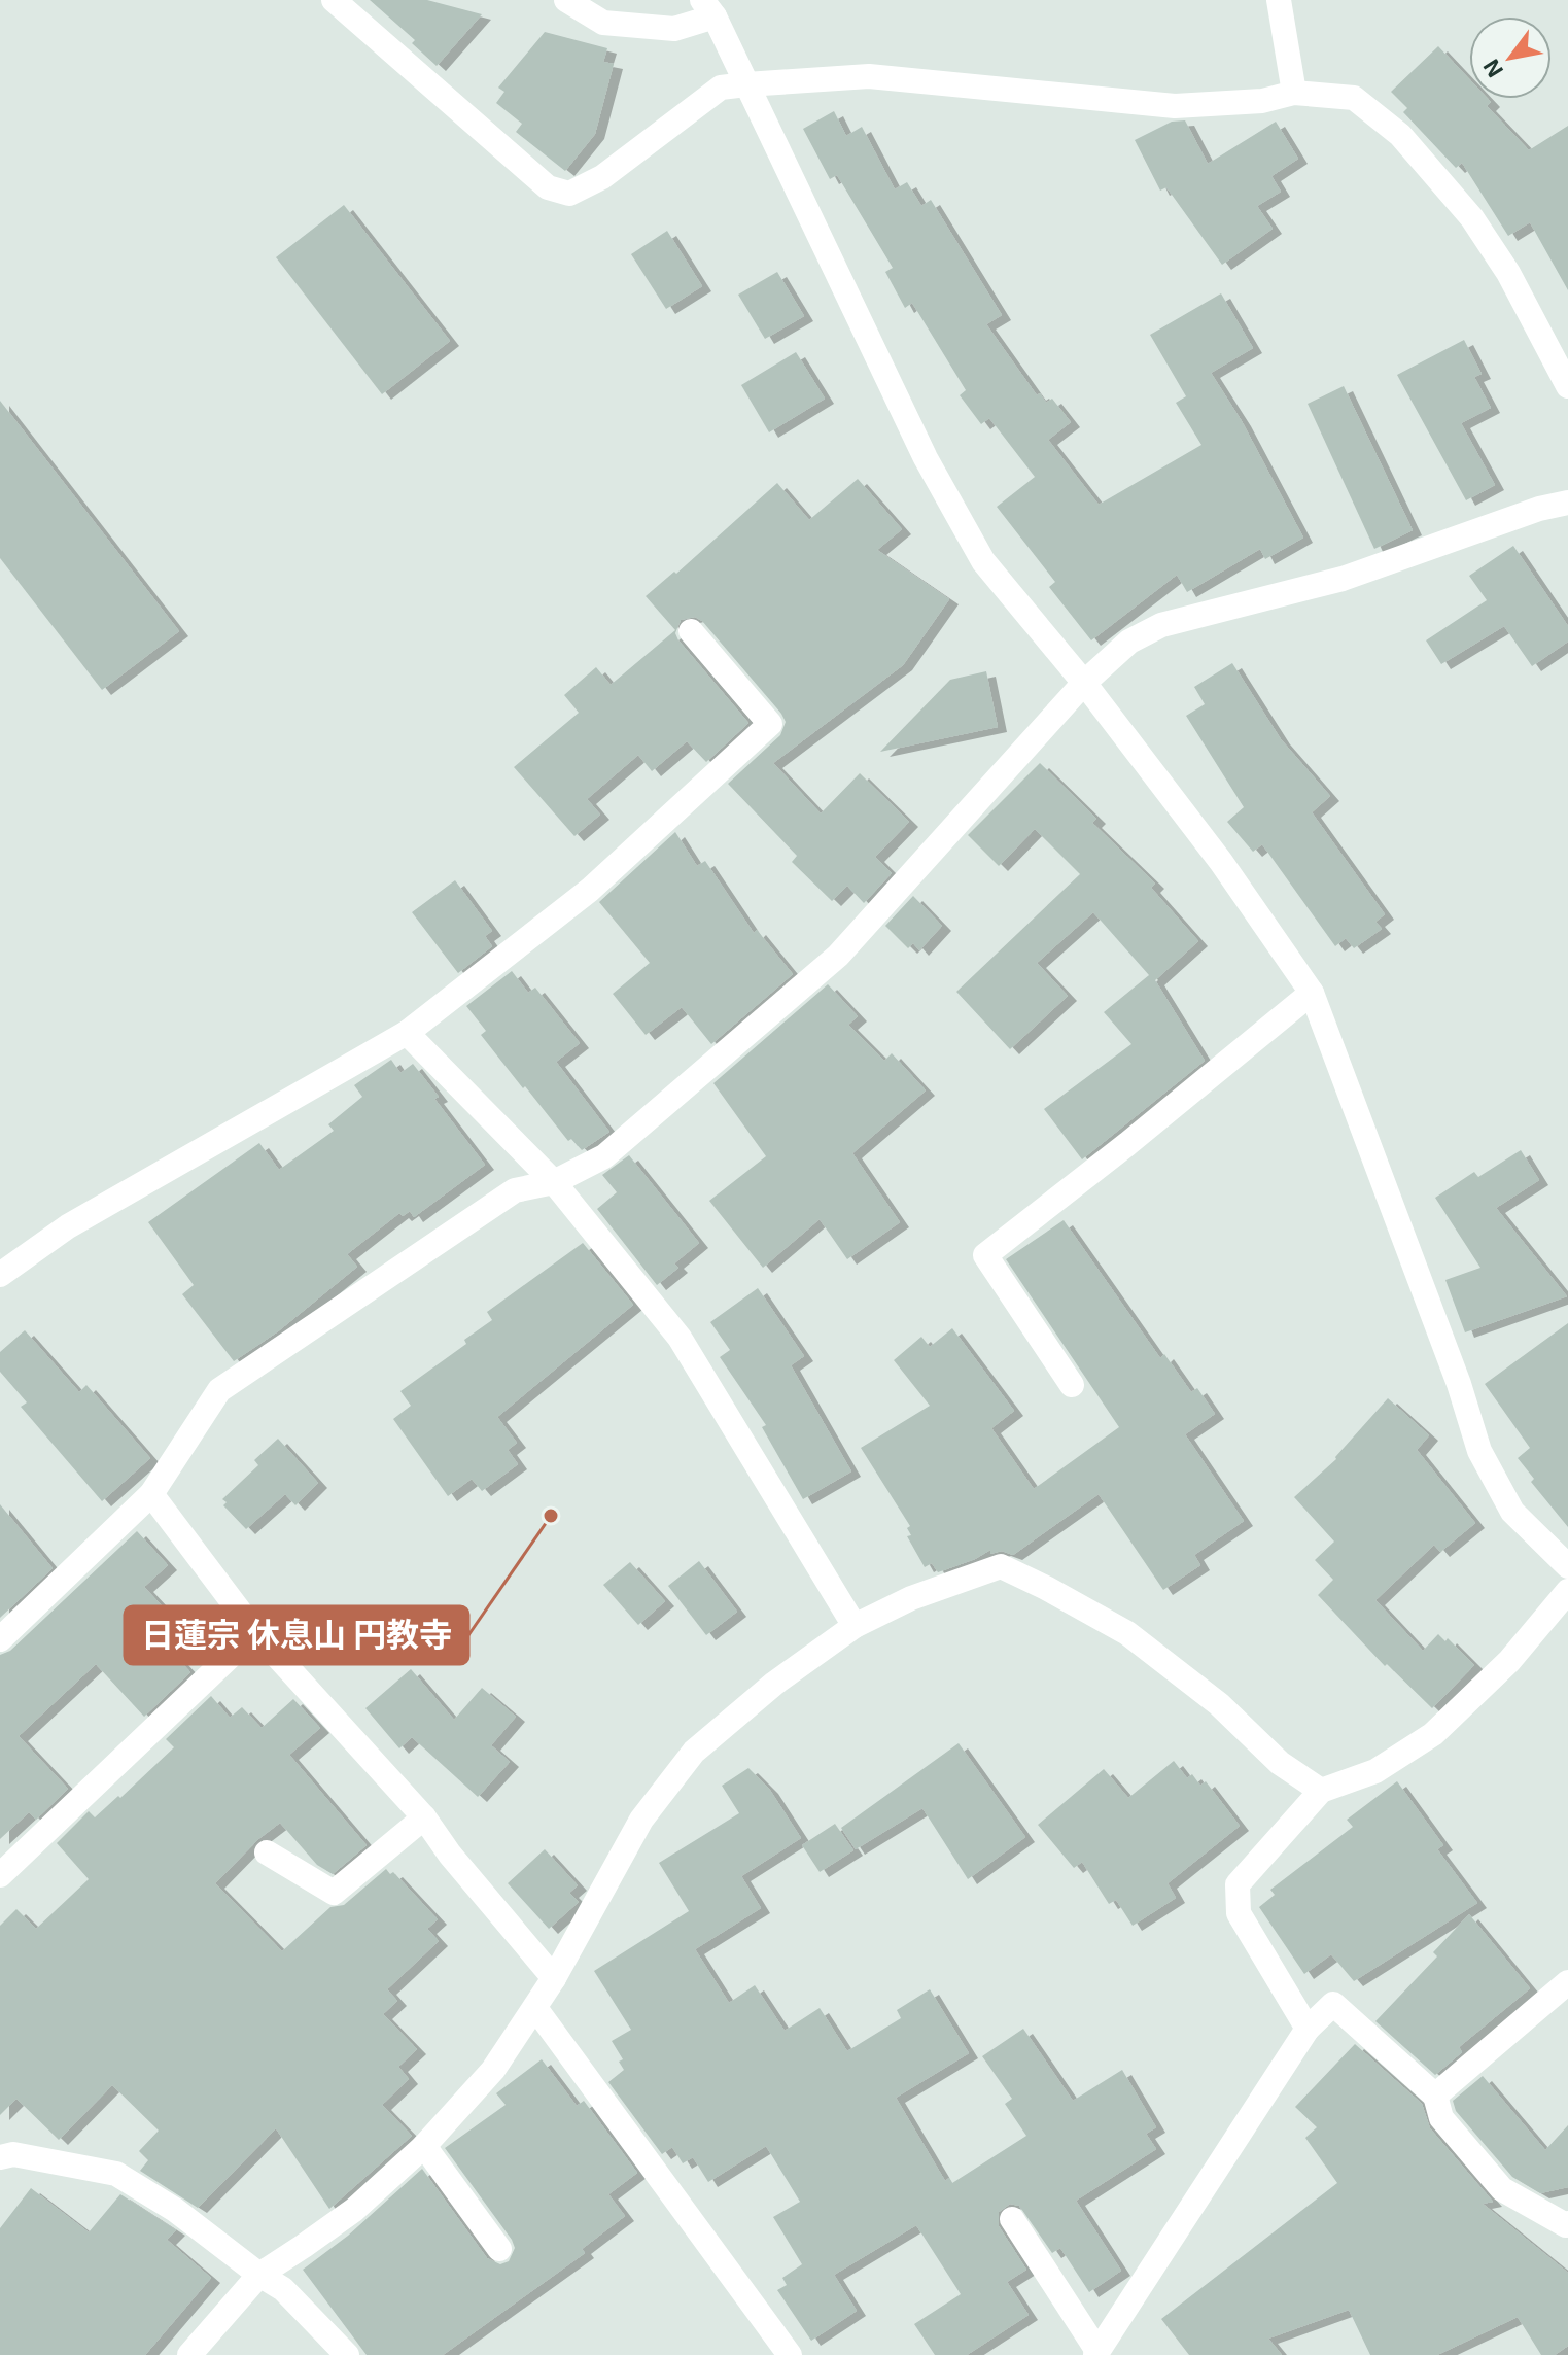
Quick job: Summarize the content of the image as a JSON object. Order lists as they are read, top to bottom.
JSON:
{
  "places": ["日蓮宗 休息山 円教寺"],
  "north": "bottom left"
}
